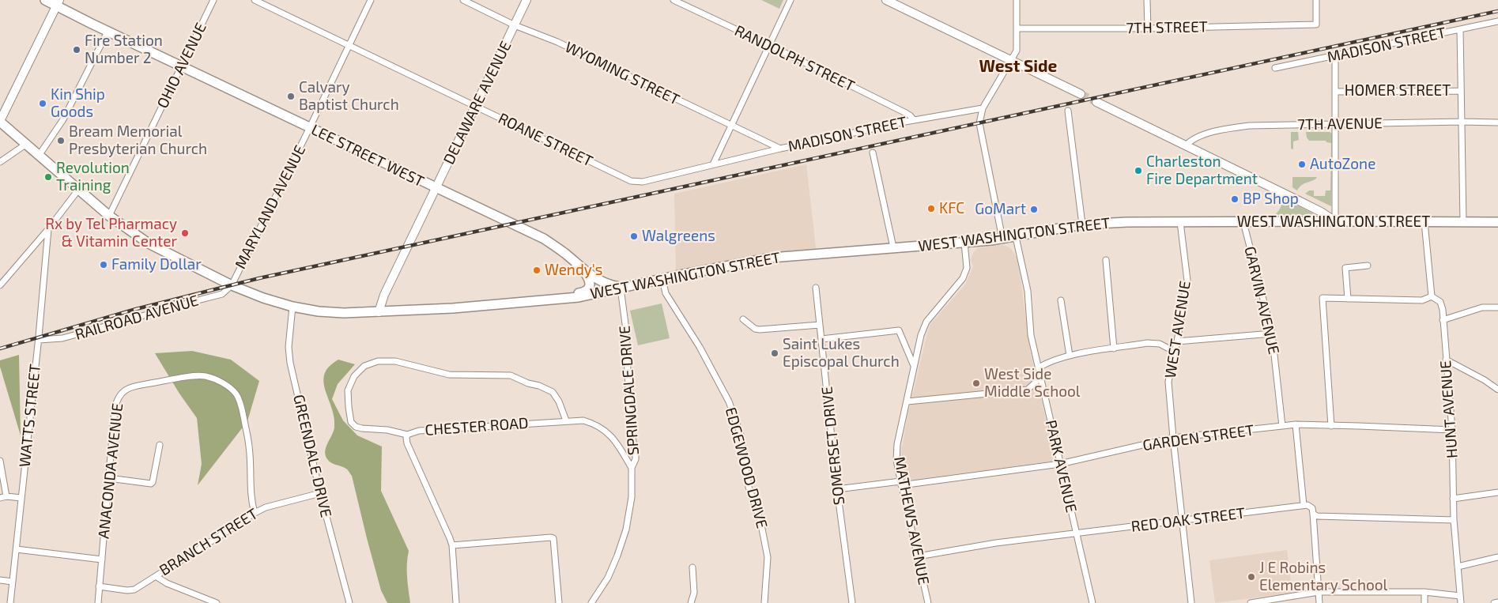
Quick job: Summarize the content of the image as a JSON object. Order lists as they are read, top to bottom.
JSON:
{
  "streets": {
    "main road": ["DELAWARE AVENUE", "LEE STREET WEST", "WEST WASHINGTON STREET"],
    "street": [
      "7TH STREET",
      "MADISON STREET",
      "RANDOLPH STREET",
      "OHIO AVENUE",
      "WYOMING STREET",
      "HOMER STREET",
      "7TH AVENUE",
      "ROANE STREET",
      "MARYLAND AVENUE",
      "GARVIN AVENUE",
      "RAILROAD AVENUE",
      "WEST AVENUE",
      "SPRINGDALE DRIVE",
      "HUNT AVENUE",
      "WATTS STREET",
      "CHESTER ROAD",
      "GARDEN STREET",
      "SOMERSET DRIVE",
      "GREENDALE DRIVE",
      "PARK AVENUE",
      "EDGEWOOD DRIVE",
      "ANACONDA AVENUE",
      "RED OAK STREET",
      "MATHEWS AVENUE",
      "BRANCH STREET"
    ]
  },
  "crossings": [
    ["MADISON STREET", "RANDOLPH STREET"],
    ["MADISON STREET", "WYOMING STREET"],
    ["MADISON STREET", "ROANE STREET"],
    ["OHIO AVENUE", "LEE STREET WEST"],
    ["OHIO AVENUE", "WEST WASHINGTON STREET"],
    ["WYOMING STREET", "DELAWARE AVENUE"],
    ["DELAWARE AVENUE", "ROANE STREET"],
    ["DELAWARE AVENUE", "LEE STREET WEST"],
    ["DELAWARE AVENUE", "WEST WASHINGTON STREET"],
    ["ROANE STREET", "MARYLAND AVENUE"],
    ["LEE STREET WEST", "MARYLAND AVENUE"],
    ["LEE STREET WEST", "WEST WASHINGTON STREET"],
    ["LEE STREET WEST", "SPRINGDALE DRIVE"],
    ["MARYLAND AVENUE", "WEST WASHINGTON STREET"],
    ["MARYLAND AVENUE", "RAILROAD AVENUE"],
    ["WEST WASHINGTON STREET", "GARVIN AVENUE"],
    ["WEST WASHINGTON STREET", "RAILROAD AVENUE"],
    ["WEST WASHINGTON STREET", "WEST AVENUE"],
    ["WEST WASHINGTON STREET", "SPRINGDALE DRIVE"],
    ["WEST WASHINGTON STREET", "GREENDALE DRIVE"],
    ["WEST WASHINGTON STREET", "PARK AVENUE"],
    ["WEST WASHINGTON STREET", "EDGEWOOD DRIVE"],
    ["WEST WASHINGTON STREET", "MATHEWS AVENUE"],
    ["GARVIN AVENUE", "GARDEN STREET"],
    ["RAILROAD AVENUE", "WATTS STREET"],
    ["WEST AVENUE", "GARDEN STREET"],
    ["WEST AVENUE", "RED OAK STREET"],
    ["SPRINGDALE DRIVE", "CHESTER ROAD"],
    ["HUNT AVENUE", "GARDEN STREET"],
    ["GARDEN STREET", "SOMERSET DRIVE"],
    ["GARDEN STREET", "PARK AVENUE"],
    ["GARDEN STREET", "MATHEWS AVENUE"],
    ["GREENDALE DRIVE", "BRANCH STREET"],
    ["PARK AVENUE", "RED OAK STREET"],
    ["ANACONDA AVENUE", "BRANCH STREET"],
    ["RED OAK STREET", "MATHEWS AVENUE"]
  ],
  "districts": ["West Side"],
  "places": [
    "Fire Station Number 2",
    "Calvary Baptist Church",
    "Kin Ship Goods",
    "Bream Memorial Presbyterian Church",
    "AutoZone",
    "Charleston Fire Department",
    "Revolution Training",
    "BP Shop",
    "KFC",
    "GoMart",
    "Rx by Tel Pharmacy & Vitamin Center",
    "Walgreens",
    "Family Dollar",
    "Wendy's",
    "Saint Lukes Episcopal Church",
    "West Side Middle School",
    "J E Robins Elementary School"
  ]
}
